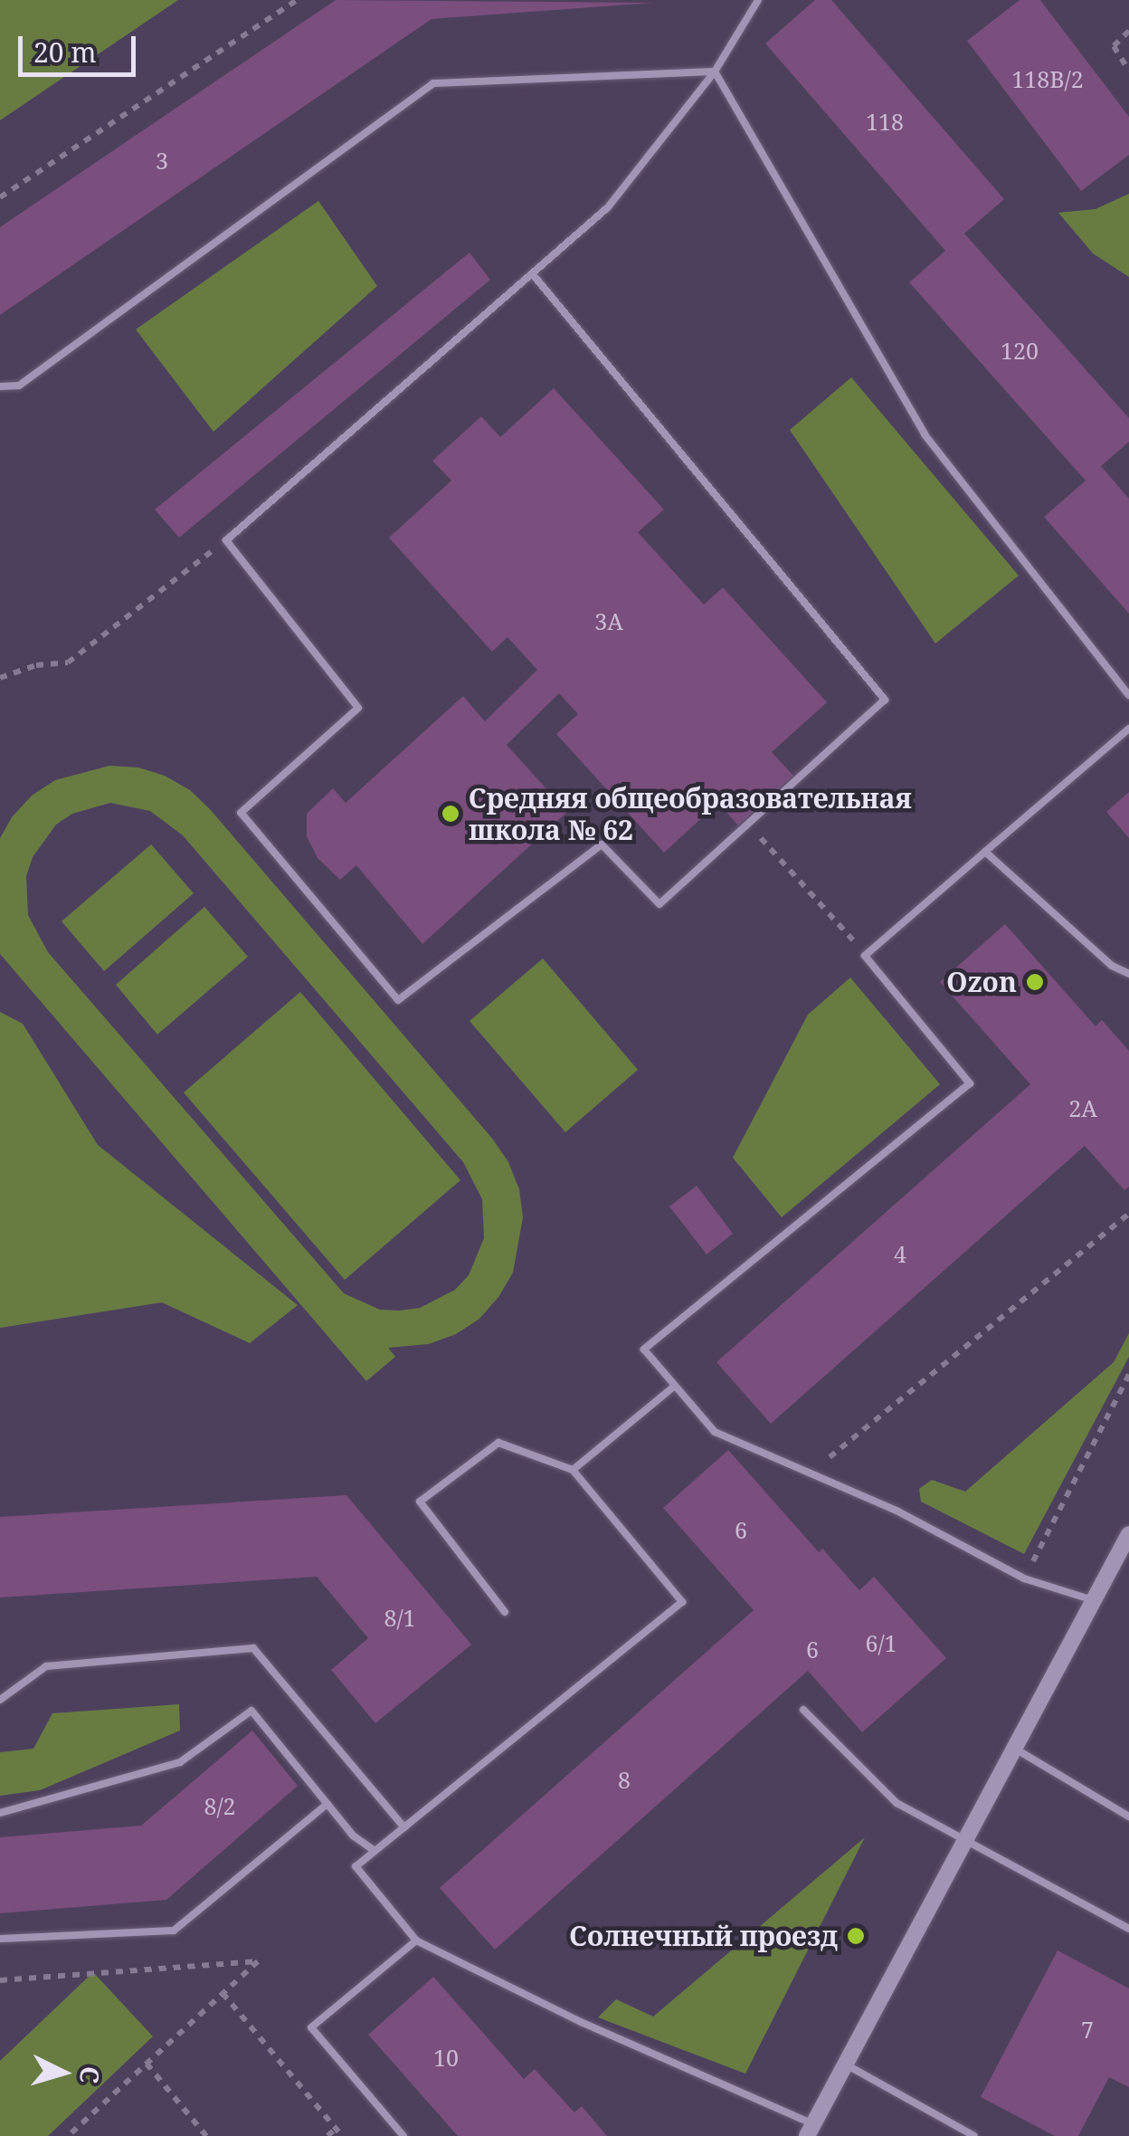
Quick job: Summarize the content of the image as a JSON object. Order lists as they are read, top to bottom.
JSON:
{
  "places": ["Средняя общеобразовательная школа № 62", "Ozon", "Солнечный проезд"],
  "house_numbers": [
    "118В/2",
    "118",
    "3",
    "120",
    "3А",
    "2А",
    "4",
    "6",
    "8/1",
    "6/1",
    "6",
    "8",
    "8/2",
    "7",
    "10"
  ],
  "scale_bar": "20 m",
  "north": "right"
}
